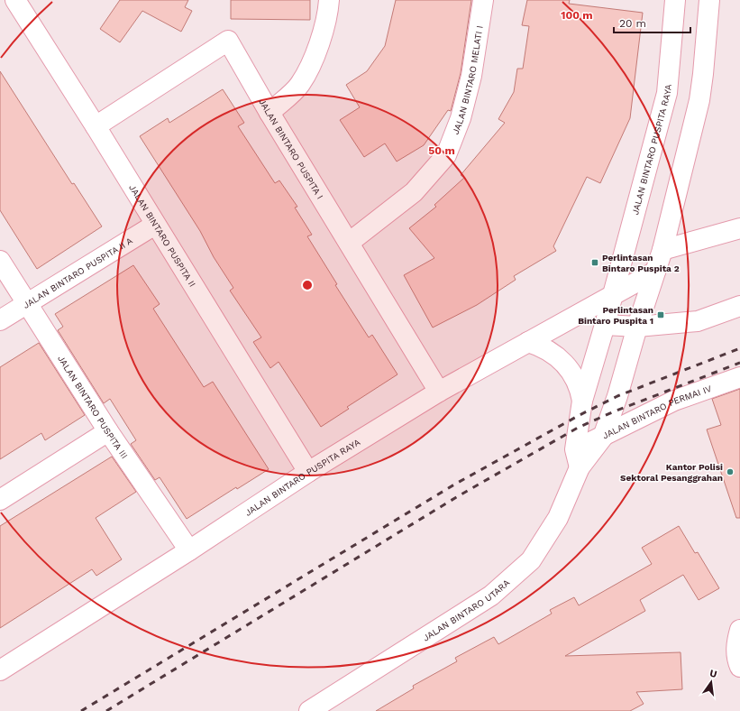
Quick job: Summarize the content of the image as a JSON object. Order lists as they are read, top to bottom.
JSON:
{
  "streets": {
    "street": [
      "JALAN BINTARO MELATI I",
      "JALAN BINTARO PUSPITA I",
      "JALAN BINTARO PUSPITA RAYA",
      "JALAN BINTARO PUSPITA II",
      "JALAN BINTARO PUSPITA II A",
      "JALAN BINTARO PUSPITA III",
      "JALAN BINTARO PERMAI IV",
      "JALAN BINTARO UTARA"
    ]
  },
  "crossings": [
    ["JALAN BINTARO MELATI I", "JALAN BINTARO PUSPITA I"],
    ["JALAN BINTARO PUSPITA I", "JALAN BINTARO PUSPITA RAYA"],
    ["JALAN BINTARO PUSPITA I", "JALAN BINTARO PUSPITA II"],
    ["JALAN BINTARO PUSPITA RAYA", "JALAN BINTARO PUSPITA II"],
    ["JALAN BINTARO PUSPITA RAYA", "JALAN BINTARO PUSPITA III"],
    ["JALAN BINTARO PUSPITA RAYA", "JALAN BINTARO PERMAI IV"],
    ["JALAN BINTARO PUSPITA RAYA", "JALAN BINTARO UTARA"],
    ["JALAN BINTARO PUSPITA II", "JALAN BINTARO PUSPITA II A"],
    ["JALAN BINTARO PUSPITA II A", "JALAN BINTARO PUSPITA III"],
    ["JALAN BINTARO PERMAI IV", "JALAN BINTARO UTARA"]
  ],
  "places": {
    "transit": ["Perlintasan Bintaro Puspita 2", "Perlintasan Bintaro Puspita 1"],
    "other": ["Kantor Polisi Sektoral Pesanggrahan"]
  },
  "scale_bar": "20 m",
  "north": "top",
  "rings": ["100 m", "50 m"]
}
